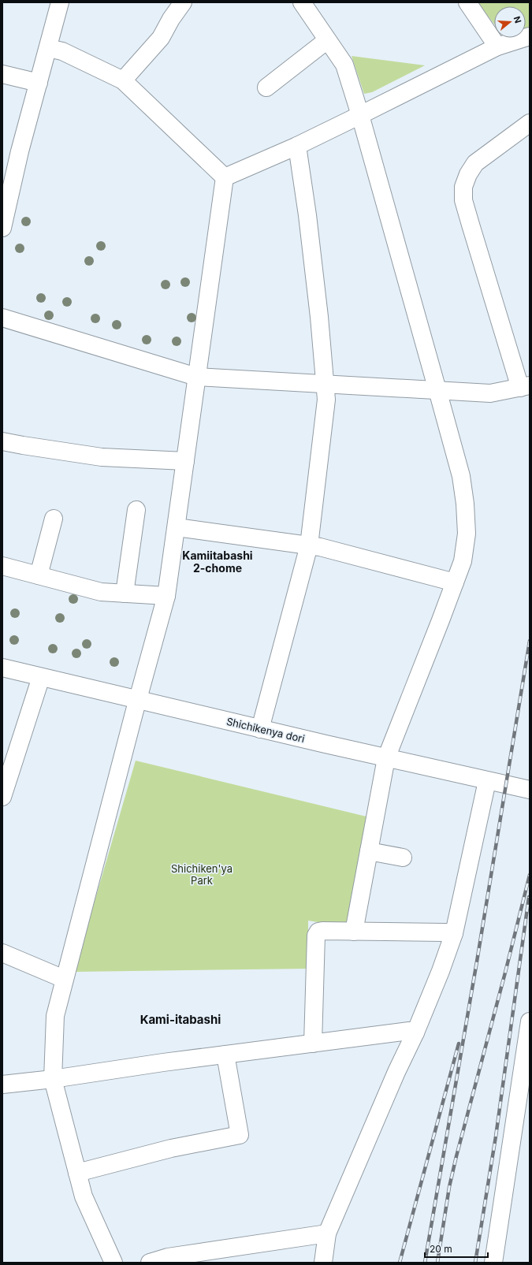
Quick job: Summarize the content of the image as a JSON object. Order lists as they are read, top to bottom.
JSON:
{
  "streets": {
    "street": ["Shichikenya dori"]
  },
  "districts": ["Kamiitabashi 2-chome", "Kami-itabashi"],
  "parks": ["Shichiken'ya Park"],
  "scale_bar": "20 m",
  "north": "right"
}
